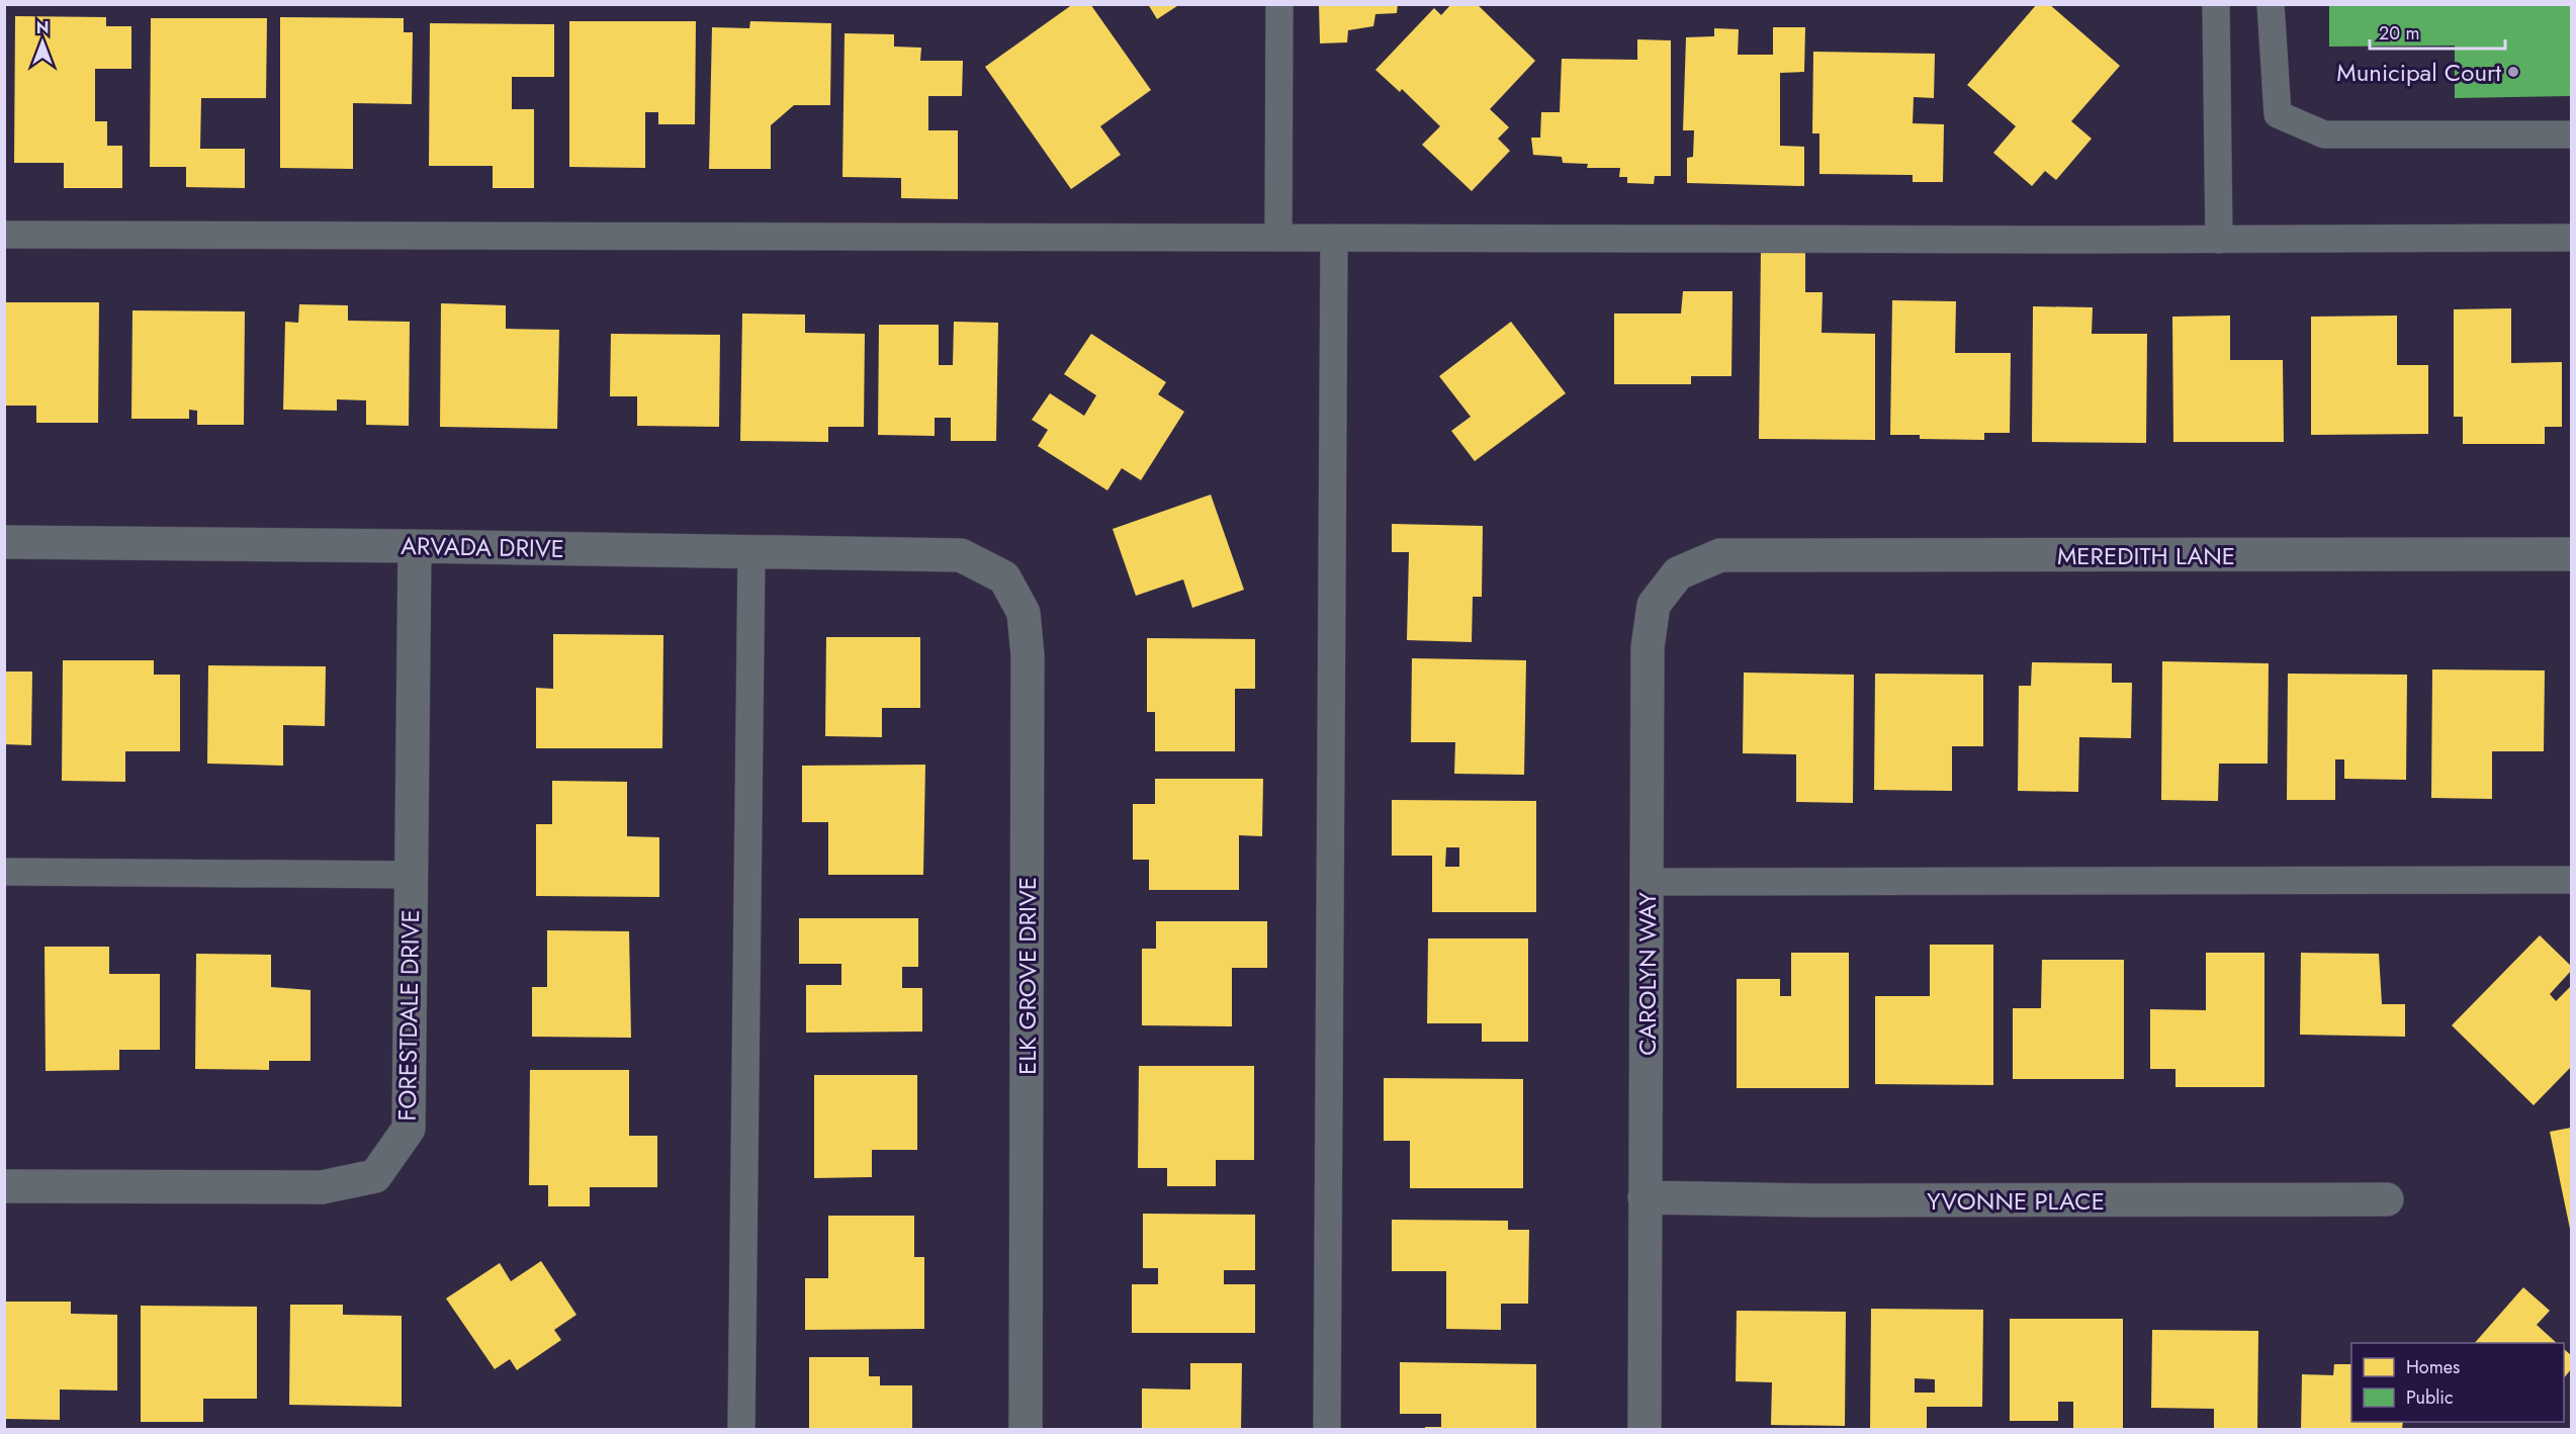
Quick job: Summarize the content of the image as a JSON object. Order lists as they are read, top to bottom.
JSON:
{
  "streets": {
    "street": [
      "ARVADA DRIVE",
      "MEREDITH LANE",
      "CAROLYN WAY",
      "ELK GROVE DRIVE",
      "FORESTDALE DRIVE",
      "YVONNE PLACE"
    ]
  },
  "crossings": [
    ["ARVADA DRIVE", "ELK GROVE DRIVE"],
    ["ARVADA DRIVE", "FORESTDALE DRIVE"],
    ["MEREDITH LANE", "CAROLYN WAY"],
    ["CAROLYN WAY", "YVONNE PLACE"]
  ],
  "places": ["Municipal Court"],
  "legend": ["Homes", "Public"],
  "scale_bar": "20 m",
  "north": "top"
}
